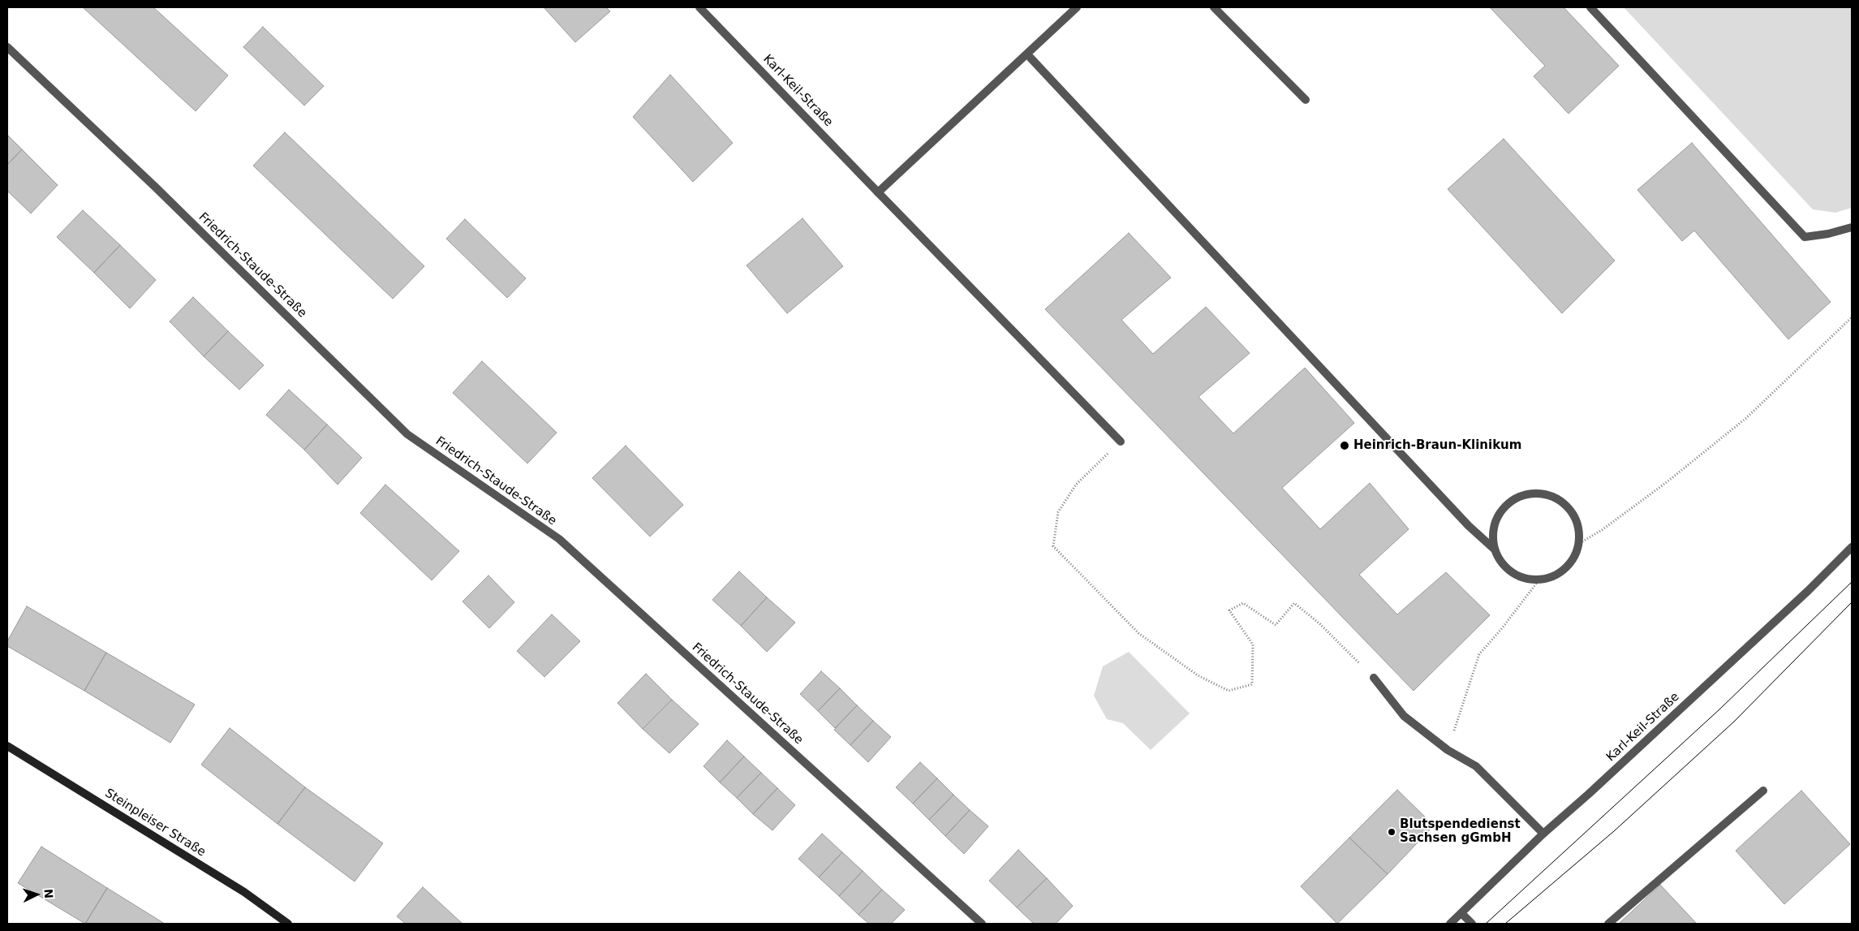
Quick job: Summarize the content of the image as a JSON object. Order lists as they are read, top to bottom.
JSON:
{
  "streets": {
    "main road": ["Steinpleiser Straße"],
    "street": ["Karl-Keil-Straße", "Friedrich-Staude-Straße"]
  },
  "places": ["Heinrich-Braun-Klinikum", "Blutspendedienst Sachsen gGmbH"],
  "north": "right"
}
